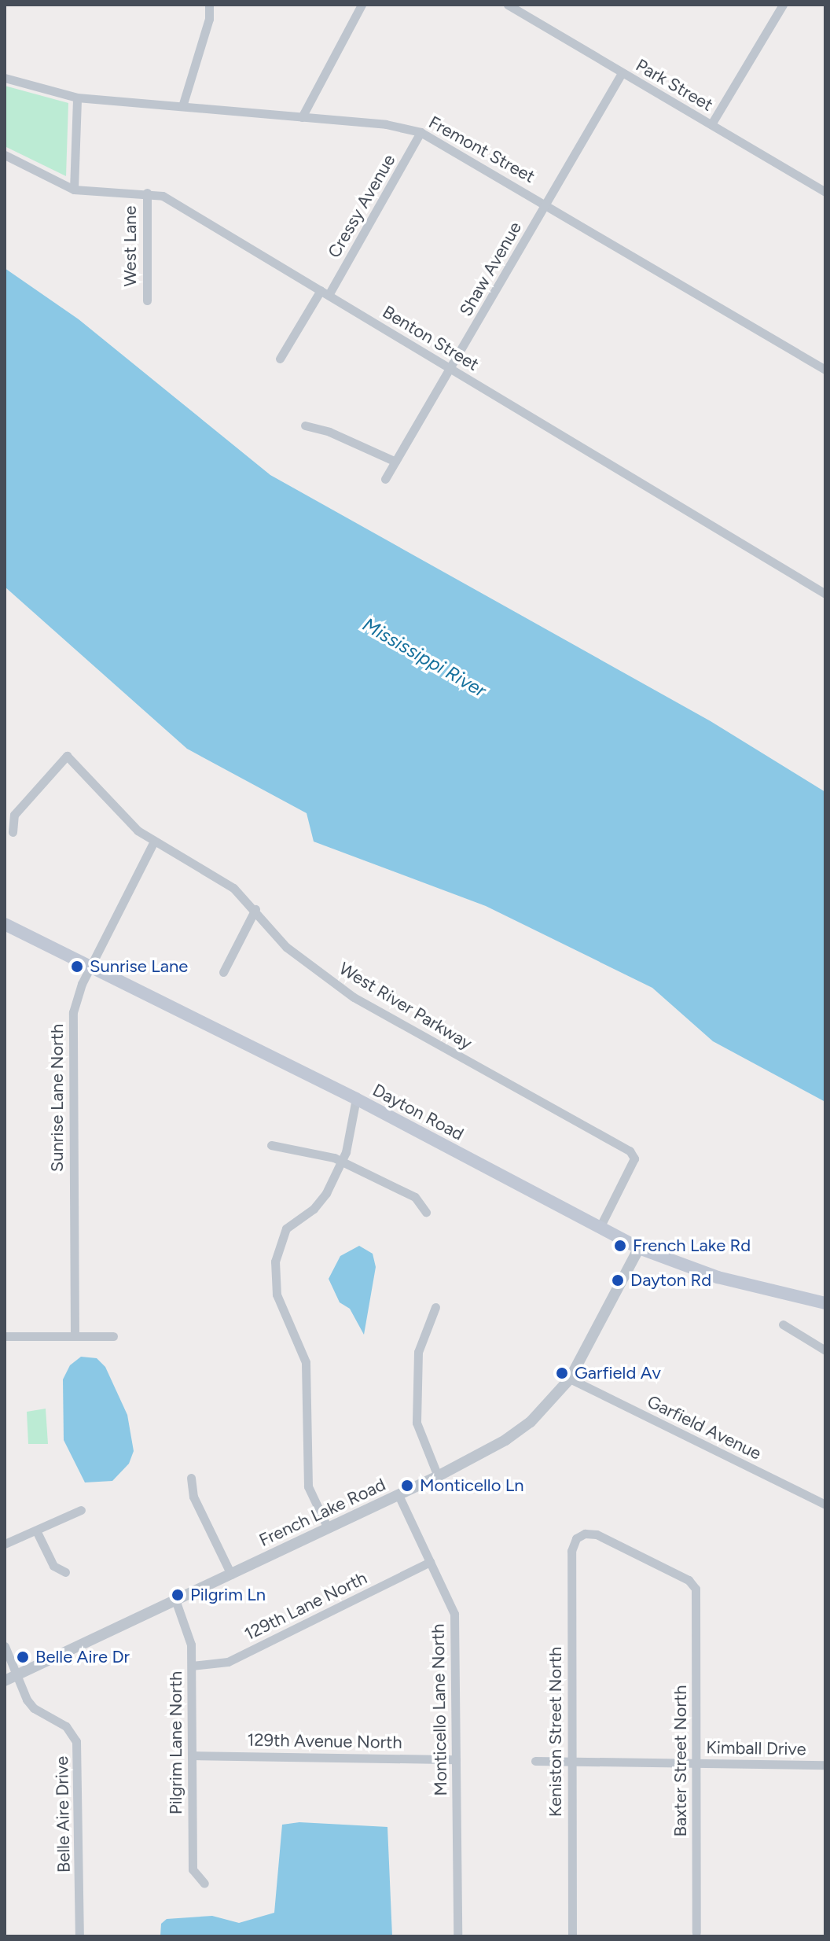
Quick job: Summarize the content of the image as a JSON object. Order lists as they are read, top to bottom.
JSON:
{
  "streets": {
    "main road": ["Dayton Road"],
    "street": [
      "Park Street",
      "Fremont Street",
      "Cressy Avenue",
      "West Lane",
      "Shaw Avenue",
      "Benton Street",
      "West River Parkway",
      "Sunrise Lane North",
      "Garfield Avenue",
      "French Lake Road",
      "129th Lane North",
      "Monticello Lane North",
      "Keniston Street North",
      "129th Avenue North",
      "Pilgrim Lane North",
      "Kimball Drive",
      "Baxter Street North",
      "Belle Aire Drive"
    ]
  },
  "crossings": [
    ["Park Street", "Shaw Avenue"],
    ["Fremont Street", "Cressy Avenue"],
    ["Fremont Street", "Shaw Avenue"],
    ["Cressy Avenue", "Benton Street"],
    ["West Lane", "Benton Street"],
    ["Shaw Avenue", "Benton Street"],
    ["West River Parkway", "Sunrise Lane North"],
    ["West River Parkway", "Dayton Road"],
    ["Sunrise Lane North", "Dayton Road"],
    ["Dayton Road", "French Lake Road"],
    ["Garfield Avenue", "French Lake Road"],
    ["French Lake Road", "Monticello Lane North"],
    ["French Lake Road", "Pilgrim Lane North"],
    ["French Lake Road", "Belle Aire Drive"],
    ["129th Lane North", "Monticello Lane North"],
    ["129th Lane North", "Pilgrim Lane North"],
    ["Monticello Lane North", "129th Avenue North"],
    ["Keniston Street North", "Kimball Drive"],
    ["Keniston Street North", "Baxter Street North"],
    ["129th Avenue North", "Pilgrim Lane North"],
    ["Kimball Drive", "Baxter Street North"]
  ],
  "water": ["Mississippi River"],
  "places": [
    "Sunrise Lane",
    "French Lake Rd",
    "Dayton Rd",
    "Garfield Av",
    "Monticello Ln",
    "Pilgrim Ln",
    "Belle Aire Dr"
  ]
}
